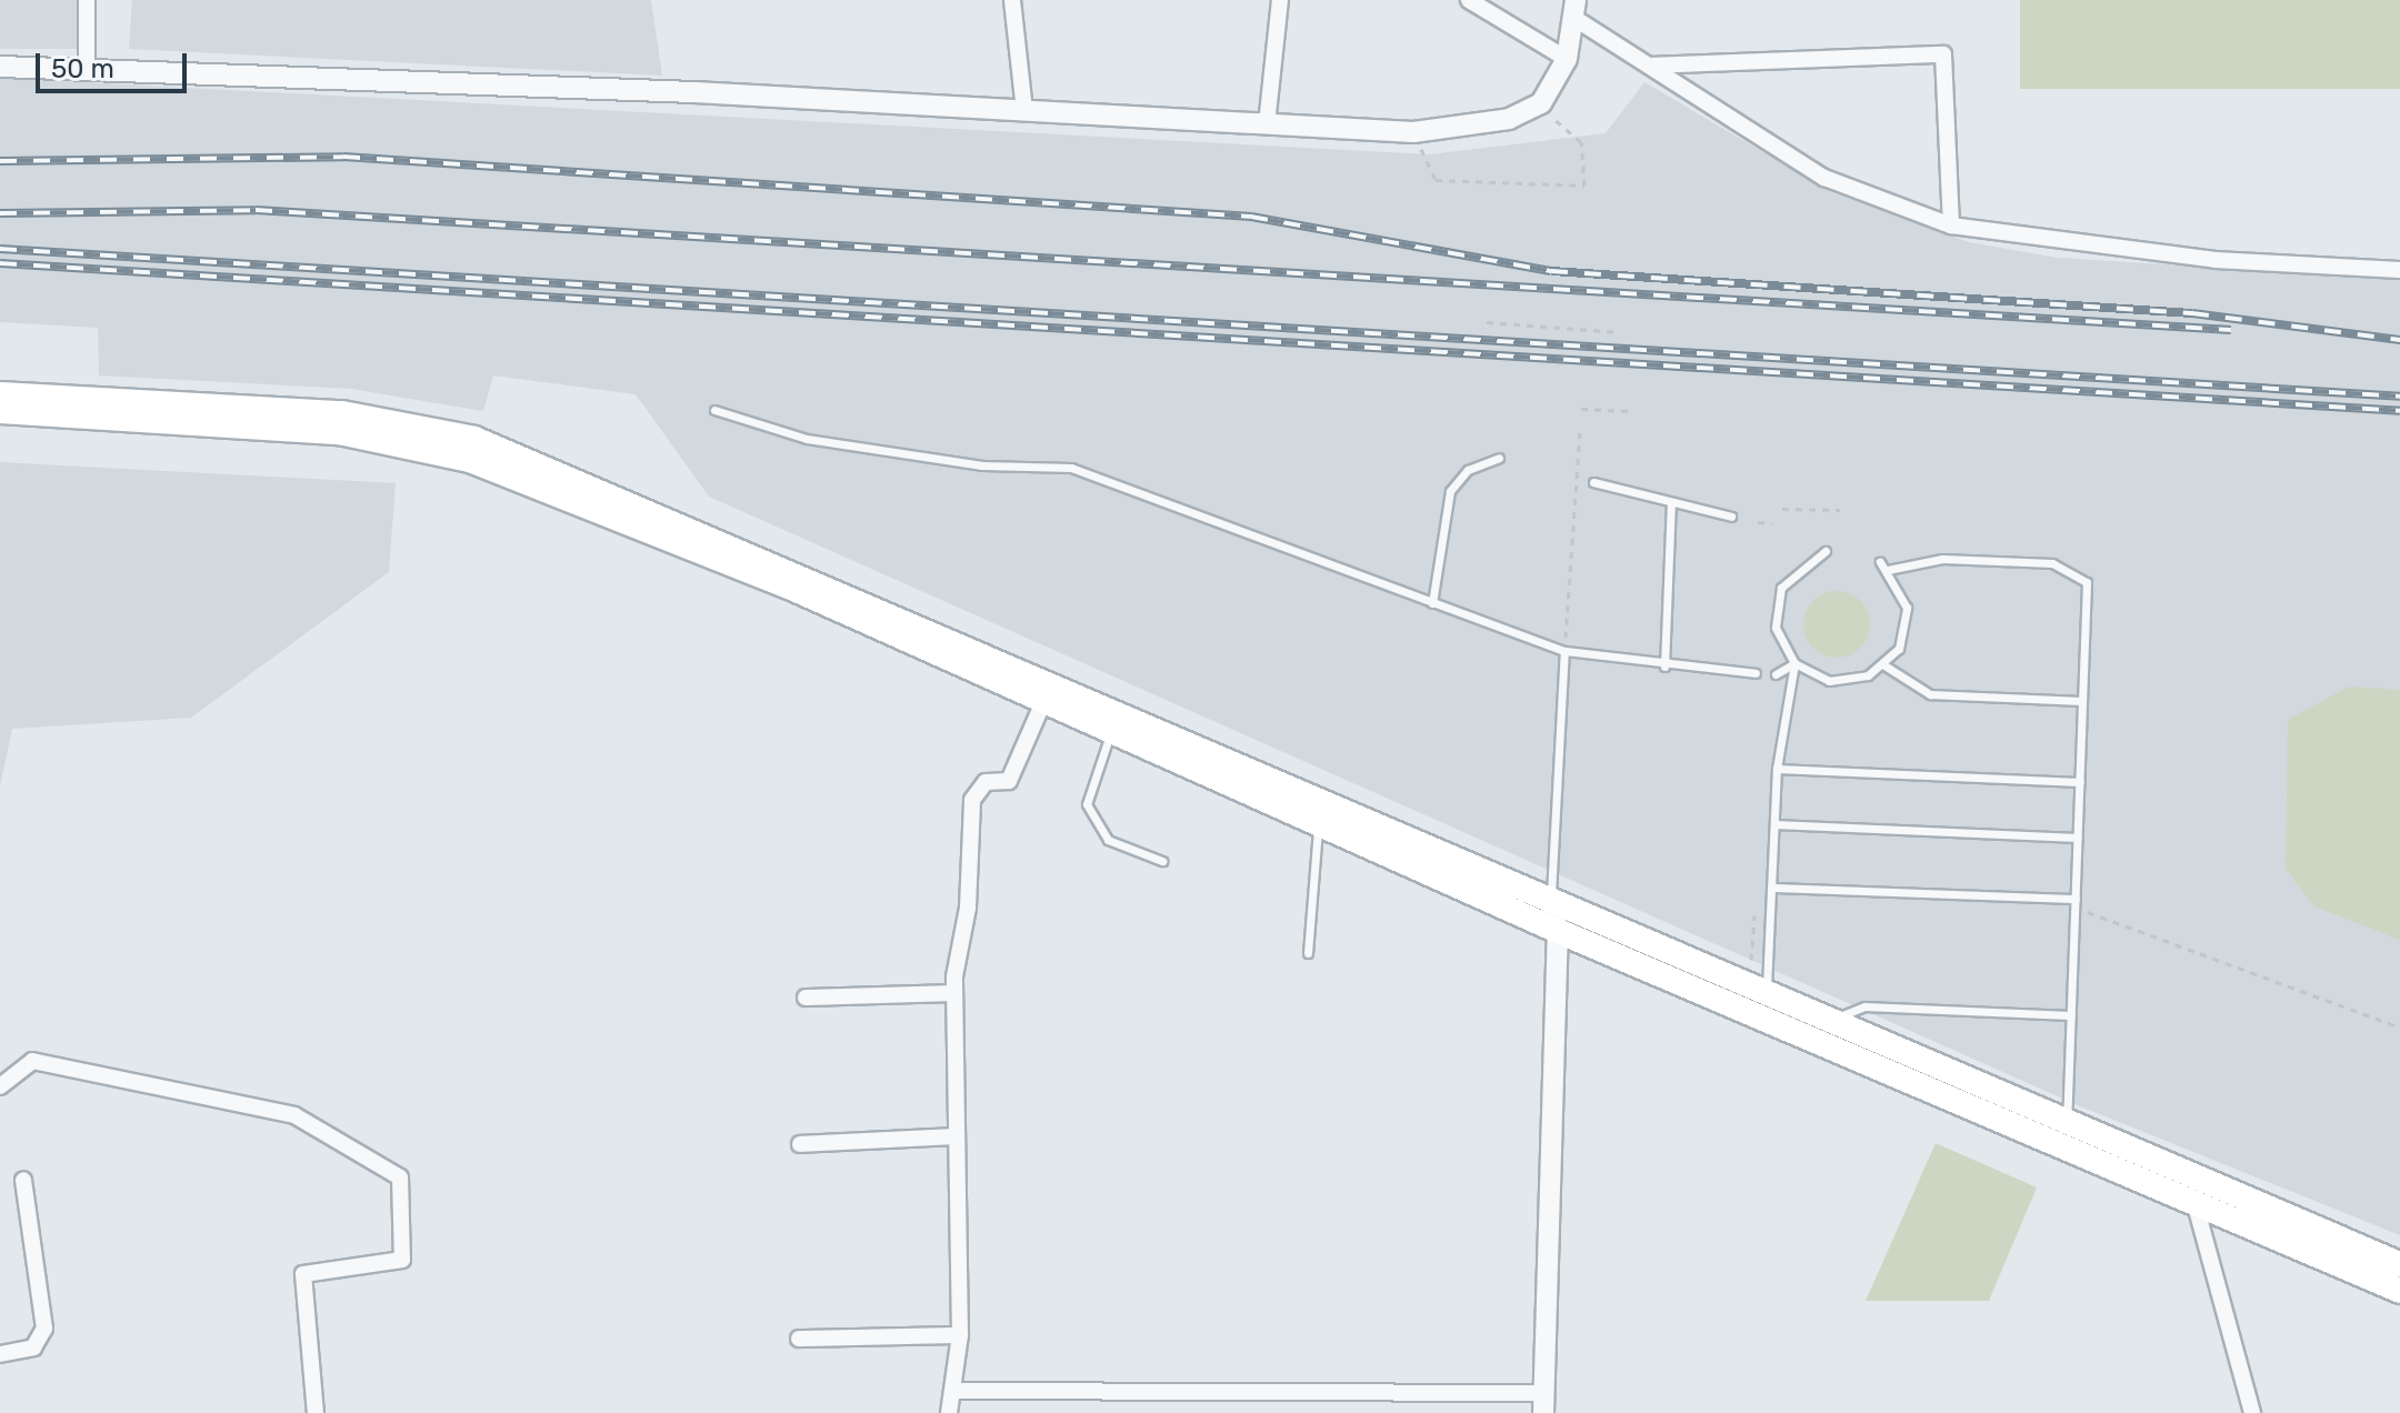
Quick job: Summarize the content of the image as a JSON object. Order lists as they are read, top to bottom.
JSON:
{
  "scale_bar": "50 m"
}
